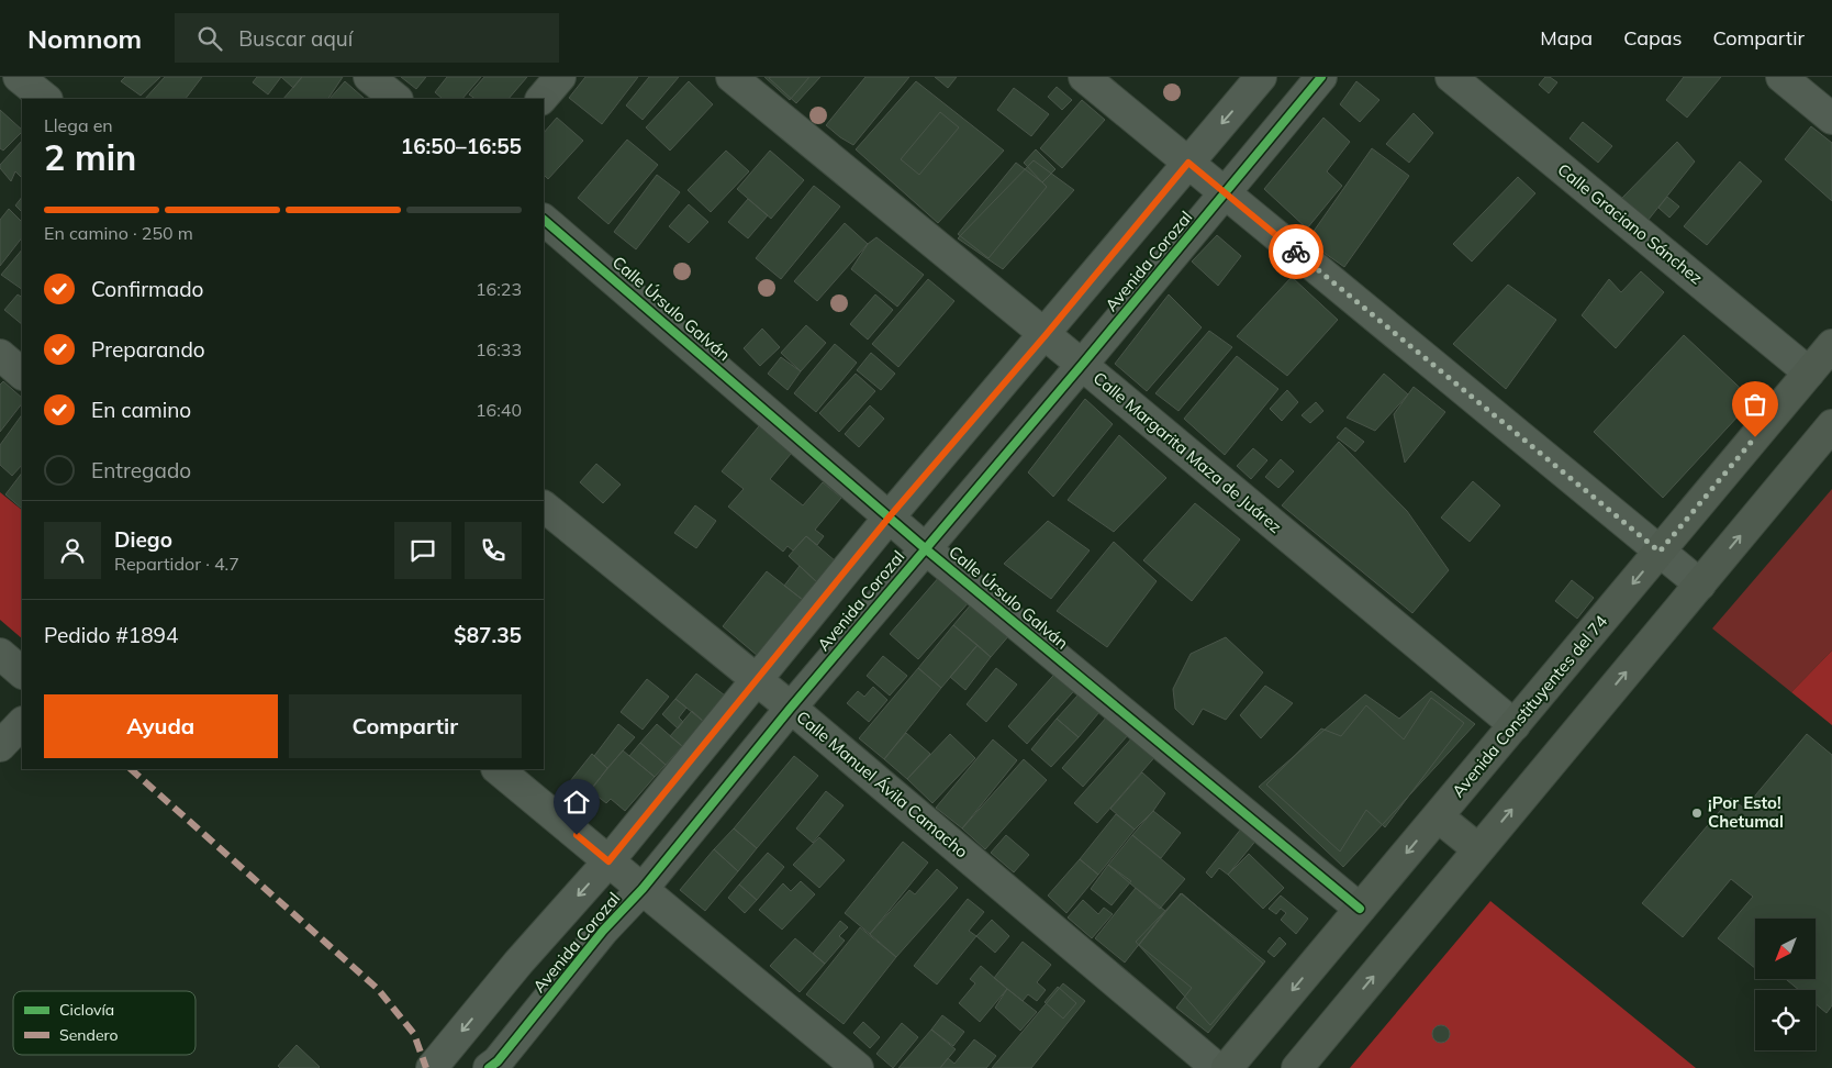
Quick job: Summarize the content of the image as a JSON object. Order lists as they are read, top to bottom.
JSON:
{
  "streets": {
    "main road": ["Avenida Constituyentes del 74"],
    "street": [
      "Calle Graciano Sánchez",
      "Avenida Corozal",
      "Calle Úrsulo Galván",
      "Calle Margarita Maza de Juárez",
      "Calle Manuel Ávila Camacho"
    ]
  },
  "crossings": [
    ["Calle Graciano Sánchez", "Avenida Constituyentes del 74"],
    ["Avenida Corozal", "Calle Úrsulo Galván"],
    ["Avenida Corozal", "Calle Margarita Maza de Juárez"],
    ["Avenida Corozal", "Calle Manuel Ávila Camacho"],
    ["Calle Úrsulo Galván", "Avenida Constituyentes del 74"],
    ["Calle Margarita Maza de Juárez", "Avenida Constituyentes del 74"]
  ],
  "places": ["¡Por Esto! Chetumal"],
  "legend": ["Ciclovía", "Sendero"],
  "north": "bottom left",
  "page": {
    "header": "Nomnom",
    "search": "Buscar aquí",
    "nav": ["Mapa", "Capas", "Compartir"],
    "heading": ["2 min", "Llega en", "16:50–16:55"],
    "panel": [
      "Diego",
      "Repartidor · 4.7",
      "Pedido #1894",
      "$87.35"
    ],
    "bar": "En camino · 250 m",
    "list": [
      ["Confirmado", "16:23"],
      ["Preparando", "16:33"],
      ["En camino", "16:40"],
      "Entregado"
    ],
    "buttons": ["Ayuda", "Compartir"]
  }
}
